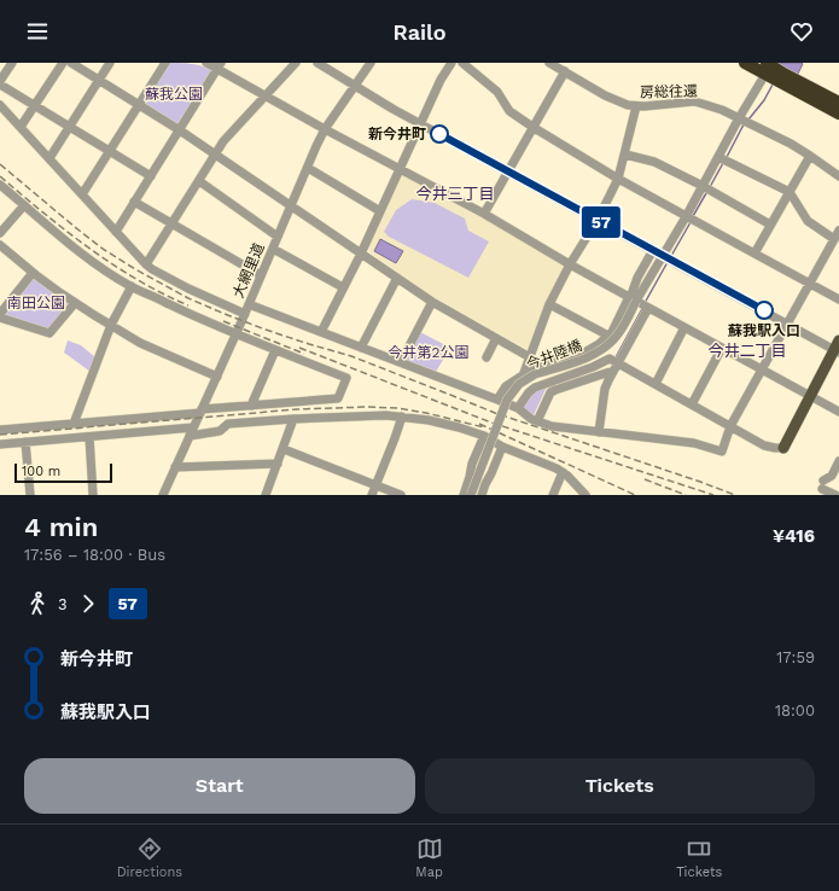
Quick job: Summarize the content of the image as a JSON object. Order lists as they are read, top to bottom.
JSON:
{
  "streets": {
    "street": ["房総往還", "大網里道", "今井陸橋"]
  },
  "districts": ["今井三丁目", "今井二丁目"],
  "parks": ["蘇我公園", "南田公園", "今井第2公園"],
  "places": ["新今井町", "蘇我駅入口"],
  "lines": ["bus line 57"],
  "scale_bar": "100 m",
  "page": {
    "header": "Railo",
    "on_map": "57",
    "scale": "100 m",
    "heading": ["4 min", "17:56 – 18:00 · Bus", "¥416"],
    "legs": ["3", "57"],
    "list": [
      {
        "name": "新今井町",
        "value": "17:59"
      },
      {
        "name": "蘇我駅入口",
        "value": "18:00"
      }
    ],
    "buttons": ["Start", "Tickets"],
    "tabs": ["Directions", "Map", "Tickets"]
  }
}
